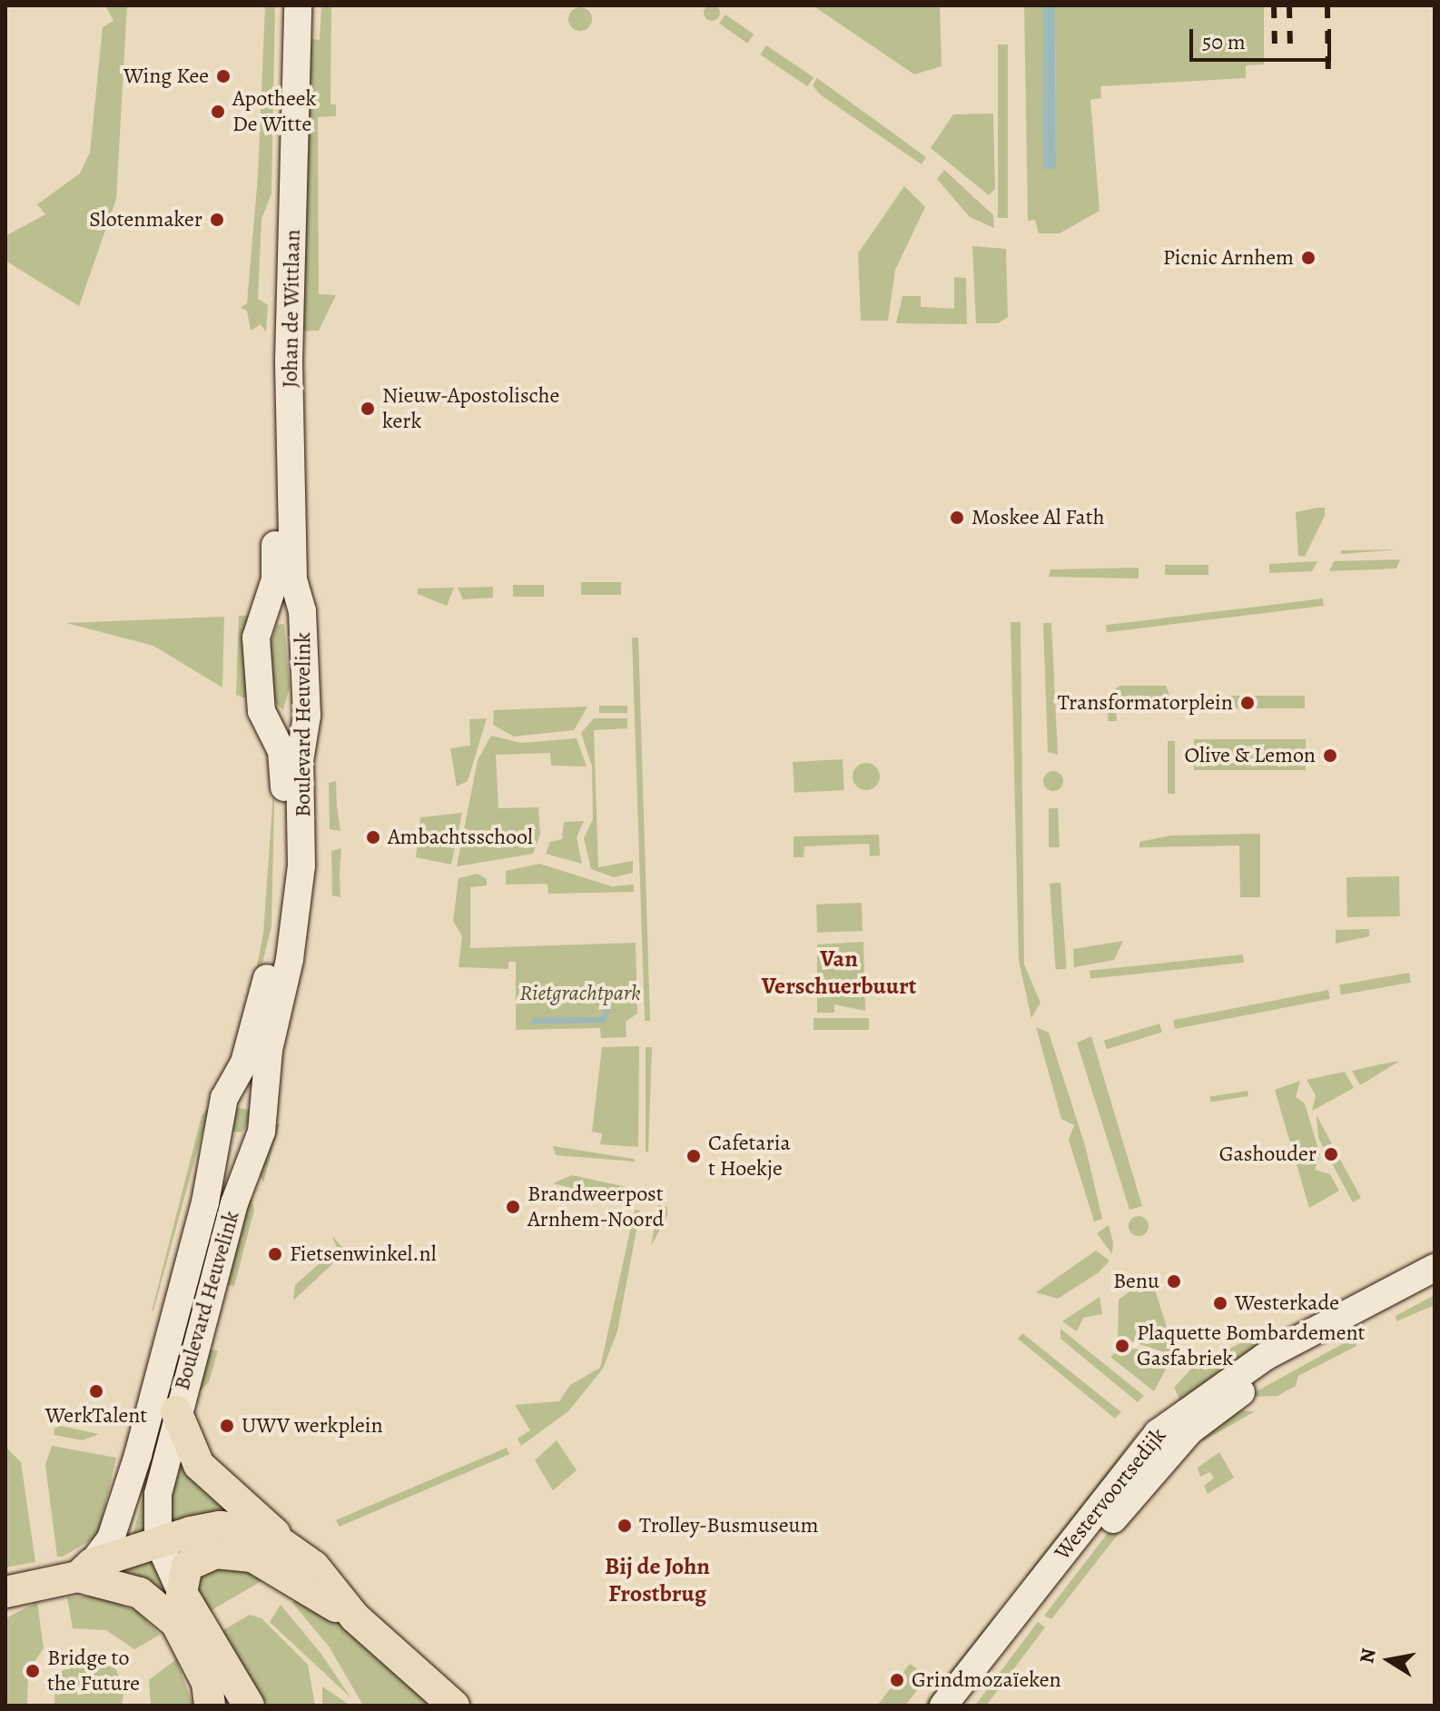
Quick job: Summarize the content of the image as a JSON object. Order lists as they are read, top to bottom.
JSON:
{
  "streets": {
    "main road": ["Johan de Wittlaan", "Boulevard Heuvelink", "Westervoortsedijk"]
  },
  "crossings": [
    ["Johan de Wittlaan", "Boulevard Heuvelink"]
  ],
  "districts": ["Van Verschuerbuurt", "Bij de John Frostbrug"],
  "parks": ["Rietgrachtpark"],
  "places": [
    "Wing Kee",
    "Apotheek De Witte",
    "Slotenmaker",
    "Picnic Arnhem",
    "Nieuw-Apostolische kerk",
    "Moskee Al Fath",
    "Transformatorplein",
    "Olive & Lemon",
    "Ambachtsschool",
    "Gashouder",
    "Cafetaria t Hoekje",
    "Brandweerpost Arnhem-Noord",
    "Fietsenwinkel.nl",
    "Benu",
    "Westerkade",
    "Plaquette Bombardement Gasfabriek",
    "WerkTalent",
    "UWV werkplein",
    "Trolley-Busmuseum",
    "Bridge to the Future",
    "Grindmozaïeken"
  ],
  "scale_bar": "50 m",
  "north": "left"
}
